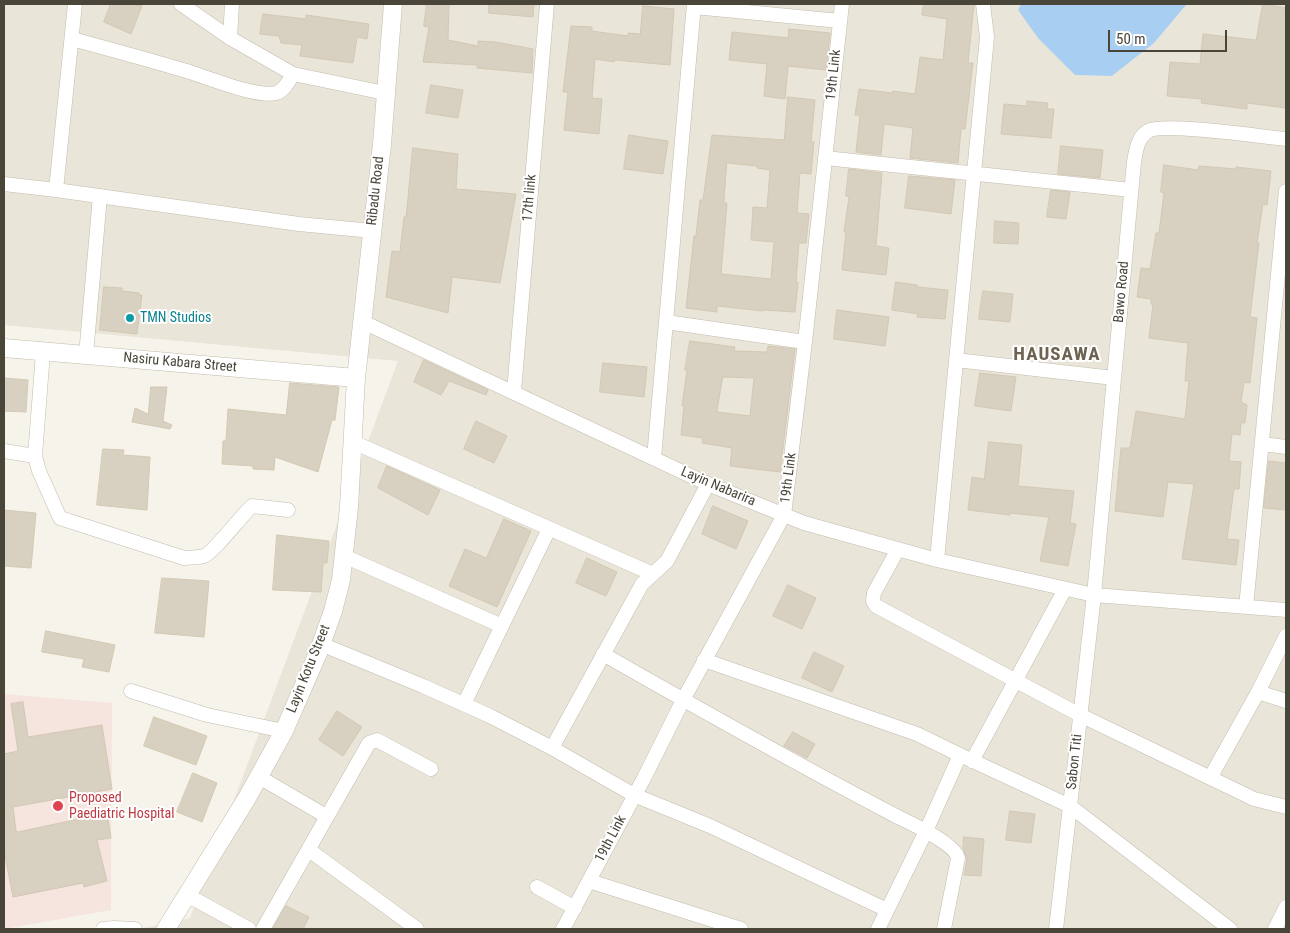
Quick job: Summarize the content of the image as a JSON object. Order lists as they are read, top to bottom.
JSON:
{
  "streets": {
    "street": [
      "19th Link",
      "Ribadu Road",
      "17th link",
      "Bawo Road",
      "Nasiru Kabara Street",
      "Layin Nabarira",
      "Layin Kotu Street",
      "Sabon Titi"
    ]
  },
  "crossings": [
    ["19th Link", "Layin Nabarira"],
    ["Ribadu Road", "Nasiru Kabara Street"],
    ["Ribadu Road", "Layin Nabarira"],
    ["Ribadu Road", "Layin Kotu Street"],
    ["17th link", "Layin Nabarira"],
    ["Bawo Road", "Layin Nabarira"],
    ["Bawo Road", "Sabon Titi"],
    ["Nasiru Kabara Street", "Layin Kotu Street"],
    ["Layin Nabarira", "Sabon Titi"]
  ],
  "districts": ["HAUSAWA"],
  "places": ["TMN Studios", "Proposed Paediatric Hospital"],
  "scale_bar": "50 m"
}
